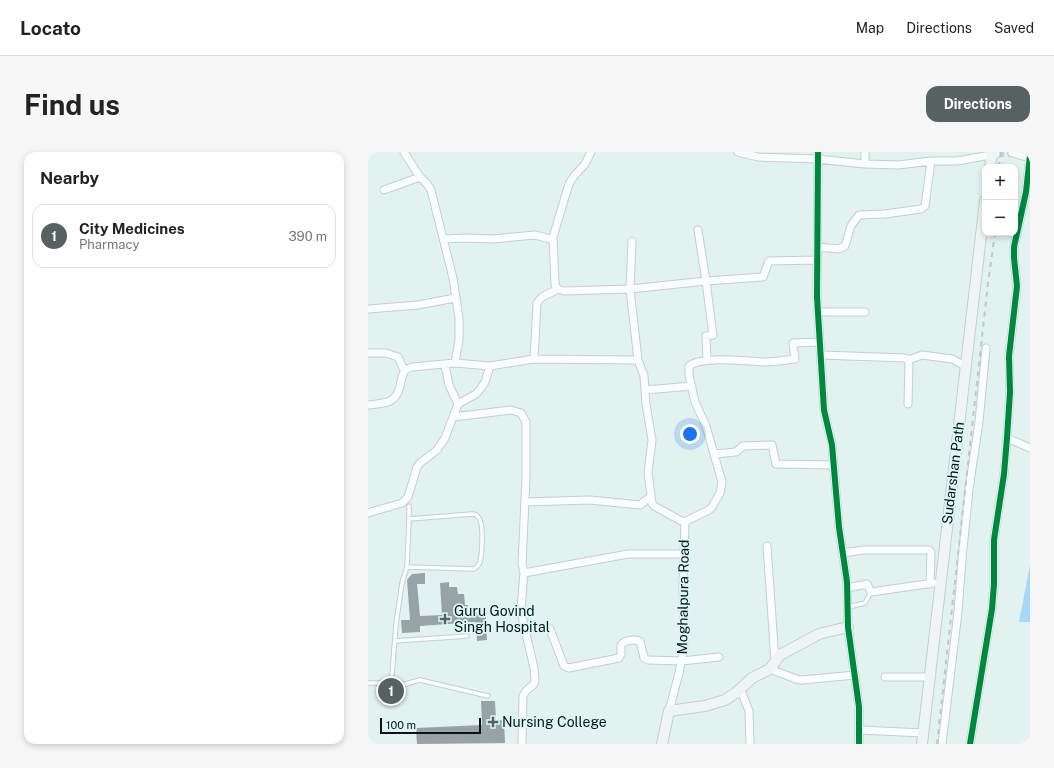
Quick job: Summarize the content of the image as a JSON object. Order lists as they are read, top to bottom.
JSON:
{
  "streets": {
    "main road": ["Sudarshan Path"],
    "street": ["Moghalpura Road"]
  },
  "places": {
    "health": ["Guru Govind Singh Hospital", "Nursing College"]
  },
  "scale_bar": "100 m",
  "page": {
    "header": "Locato",
    "nav": ["Map", "Directions", "Saved"],
    "buttons": "Directions",
    "title": "Find us",
    "heading": "Nearby",
    "map_buttons": ["+", "−"],
    "list": [
      {
        "mark": "1",
        "name": "City Medicines",
        "note": "Pharmacy",
        "value": "390 m"
      }
    ],
    "pins": "1",
    "scale": "100 m"
  }
}
